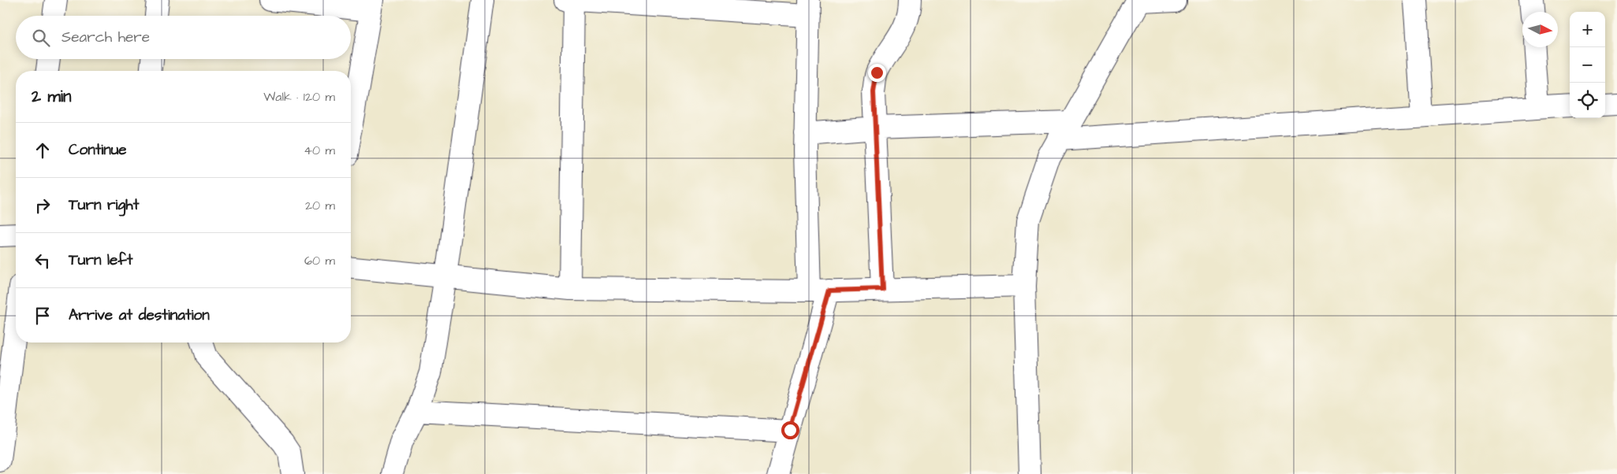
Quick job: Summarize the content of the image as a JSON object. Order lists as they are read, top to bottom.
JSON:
{
  "north": "right",
  "page": {
    "map_buttons": ["+", "−"],
    "search": "Search here",
    "heading": ["2 min", "Walk · 120 m"],
    "list": [
      ["Continue", "40 m"],
      ["Turn right", "20 m"],
      ["Turn left", "60 m"],
      "Arrive at destination"
    ]
  }
}
